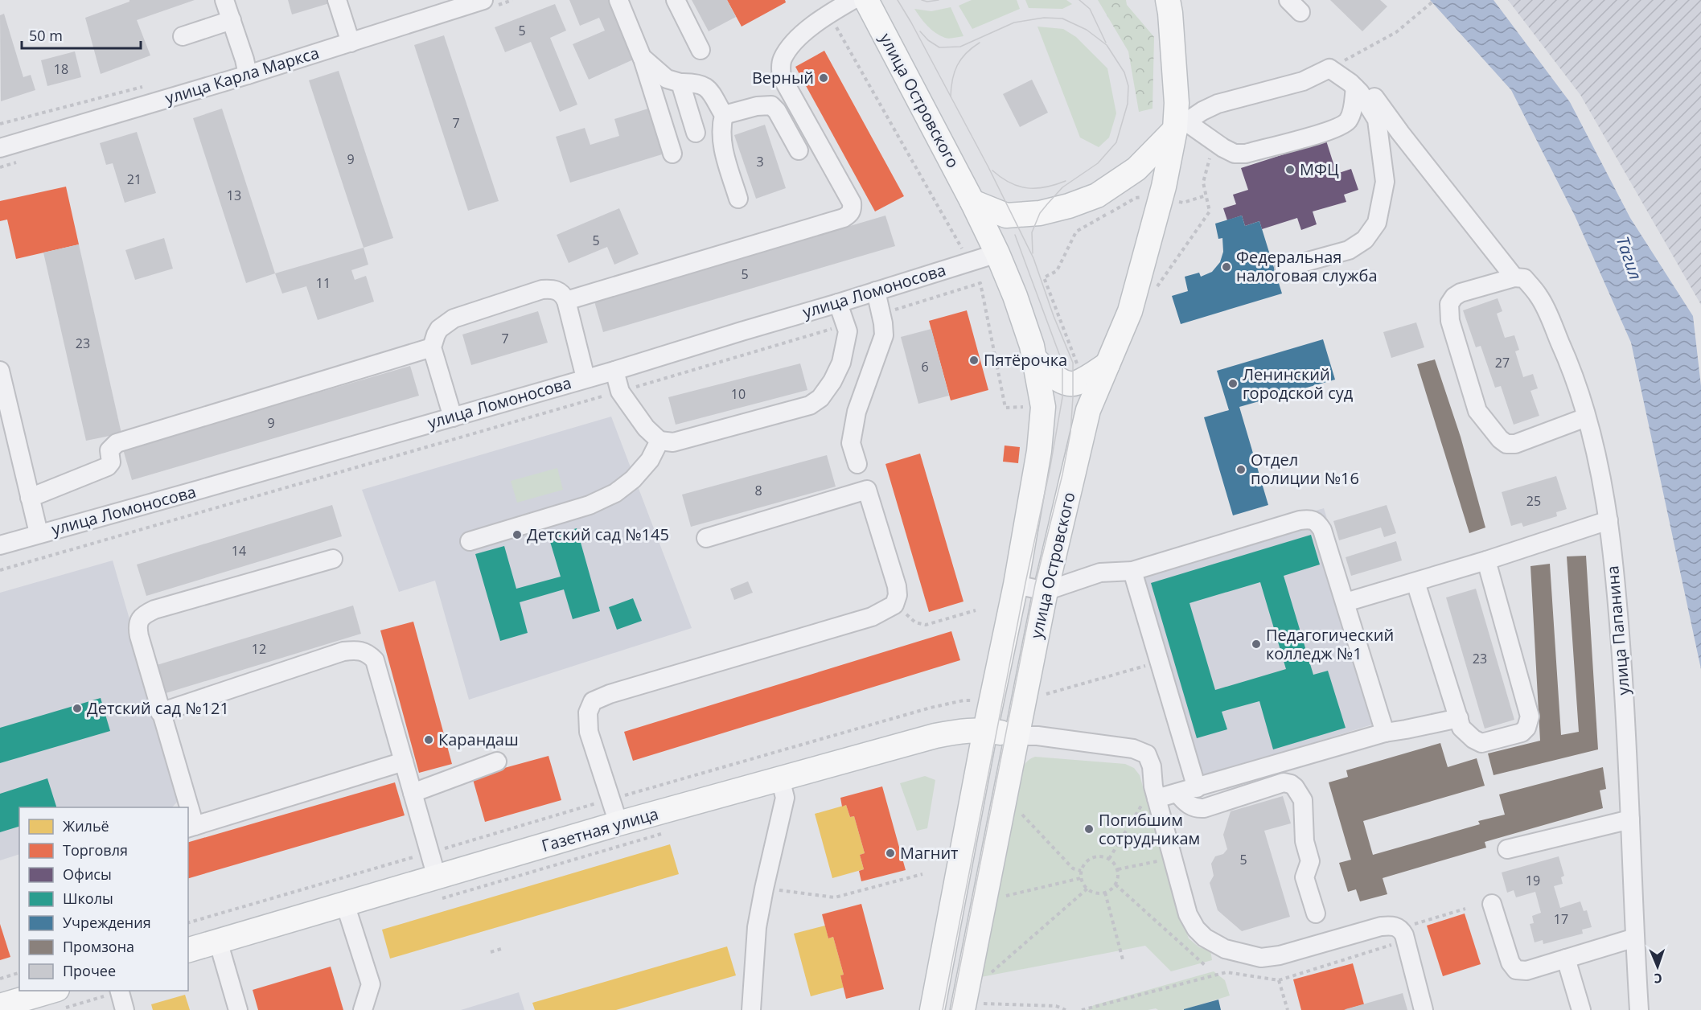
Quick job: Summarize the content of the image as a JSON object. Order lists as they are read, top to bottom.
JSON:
{
  "streets": {
    "main road": ["улица Островского", "Газетная улица"],
    "street": ["улица Карла Маркса", "улица Ломоносова", "улица Папанина"]
  },
  "crossings": [
    ["улица Островского", "улица Ломоносова"],
    ["улица Островского", "Газетная улица"]
  ],
  "water": ["Тагил"],
  "places": [
    "Верный",
    "МФЦ",
    "Федеральная налоговая служба",
    "Пятёрочка",
    "Ленинский городской суд",
    "Отдел полиции №16",
    "Детский сад №145",
    "Педагогический колледж №1",
    "Детский сад №121",
    "Карандаш",
    "Погибшим сотрудникам",
    "Магнит"
  ],
  "house_numbers": [
    "5",
    "18",
    "7",
    "9",
    "3",
    "21",
    "13",
    "5",
    "5",
    "11",
    "7",
    "23",
    "27",
    "6",
    "10",
    "9",
    "8",
    "25",
    "14",
    "12",
    "23",
    "5",
    "19",
    "17"
  ],
  "legend": [
    "Жильё",
    "Торговля",
    "Офисы",
    "Школы",
    "Учреждения",
    "Промзона",
    "Прочее"
  ],
  "scale_bar": "50 m",
  "north": "bottom"
}
